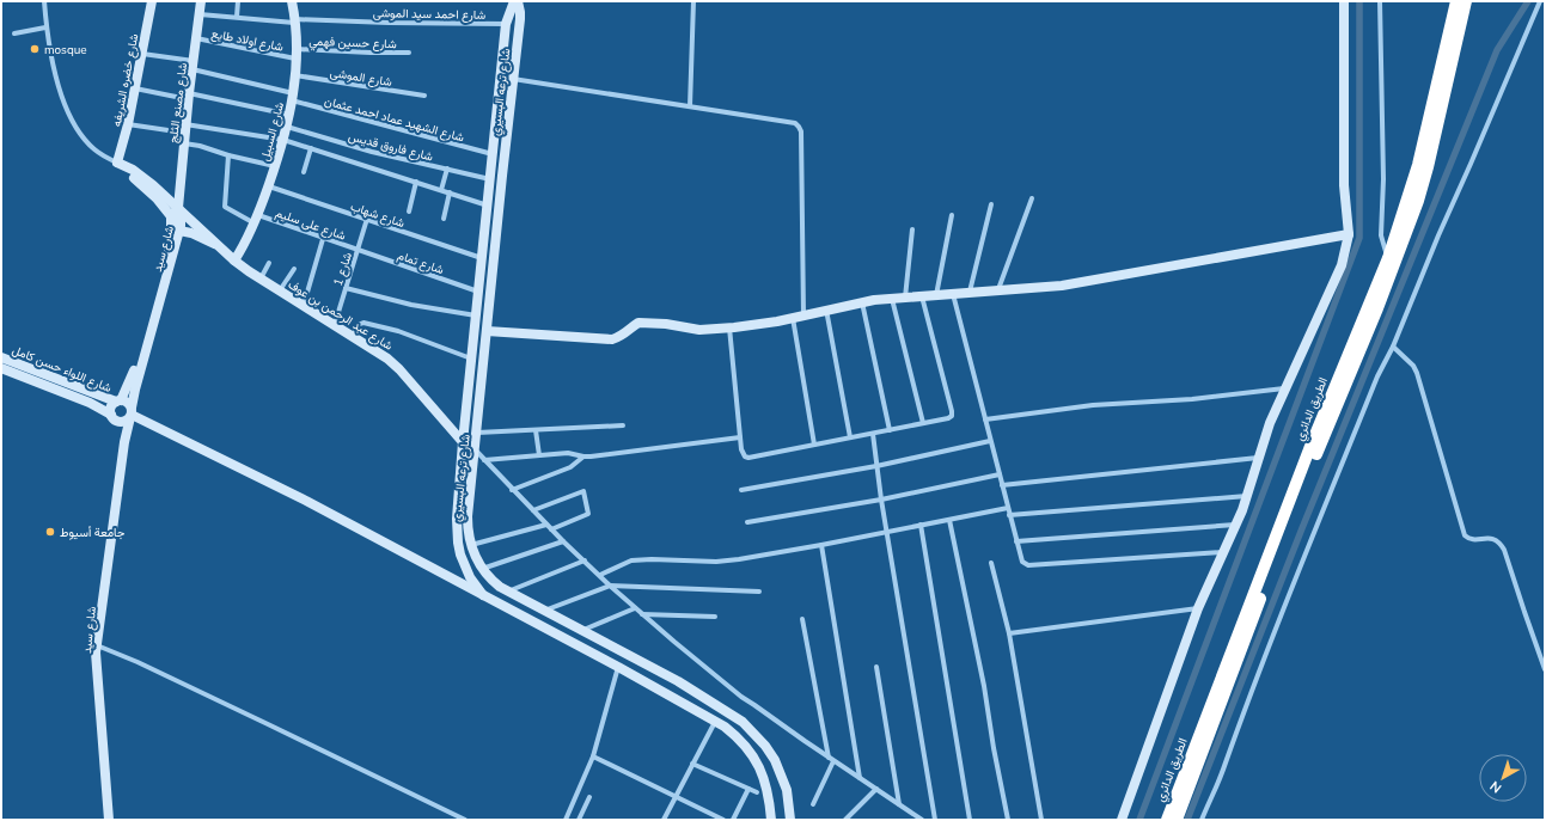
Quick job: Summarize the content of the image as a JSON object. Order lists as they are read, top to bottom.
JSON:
{
  "streets": {
    "highway": ["الطريق الدائري"],
    "street": [
      "شارع احمد سيد الموشى",
      "شارع اولاد طايع",
      "شارع حسين فهمي",
      "شارع الموشى",
      "شارع خضره الشريفه",
      "شارع ترعه البسيري",
      "شارع مصنع الثلج",
      "شارع الشهيد عماد احمد عثمان",
      "شارع السبيل",
      "شارع فاروق قديس",
      "شارع شهاب",
      "شارع على سليم",
      "شارع سيد",
      "شارع تمام",
      "شارع 1",
      "شارع عبد الرحمن بن عوف",
      "شارع اللواء حسن كامل"
    ]
  },
  "crossings": [
    ["شارع احمد سيد الموشى", "شارع ترعه البسيري"],
    ["شارع احمد سيد الموشى", "شارع مصنع الثلج"],
    ["شارع احمد سيد الموشى", "شارع السبيل"],
    ["شارع اولاد طايع", "شارع حسين فهمي"],
    ["شارع اولاد طايع", "شارع مصنع الثلج"],
    ["شارع اولاد طايع", "شارع السبيل"],
    ["شارع حسين فهمي", "شارع السبيل"],
    ["شارع الموشى", "شارع السبيل"],
    ["شارع خضره الشريفه", "شارع الشهيد عماد احمد عثمان"],
    ["شارع خضره الشريفه", "شارع عبد الرحمن بن عوف"],
    ["شارع ترعه البسيري", "شارع الشهيد عماد احمد عثمان"],
    ["شارع ترعه البسيري", "شارع فاروق قديس"],
    ["شارع ترعه البسيري", "شارع شهاب"],
    ["شارع ترعه البسيري", "شارع تمام"],
    ["شارع ترعه البسيري", "شارع عبد الرحمن بن عوف"],
    ["شارع مصنع الثلج", "شارع الشهيد عماد احمد عثمان"],
    ["شارع مصنع الثلج", "شارع سيد"],
    ["شارع مصنع الثلج", "شارع عبد الرحمن بن عوف"],
    ["شارع الشهيد عماد احمد عثمان", "شارع السبيل"],
    ["شارع السبيل", "شارع فاروق قديس"],
    ["شارع السبيل", "شارع شهاب"],
    ["شارع السبيل", "شارع على سليم"],
    ["شارع السبيل", "شارع عبد الرحمن بن عوف"],
    ["شارع شهاب", "شارع 1"],
    ["شارع على سليم", "شارع تمام"],
    ["شارع على سليم", "شارع 1"],
    ["شارع سيد", "شارع عبد الرحمن بن عوف"],
    ["شارع سيد", "شارع اللواء حسن كامل"],
    ["شارع تمام", "شارع 1"],
    ["شارع 1", "شارع عبد الرحمن بن عوف"]
  ],
  "places": ["mosque", "جامعة أسيوط"],
  "north": "bottom left"
}
